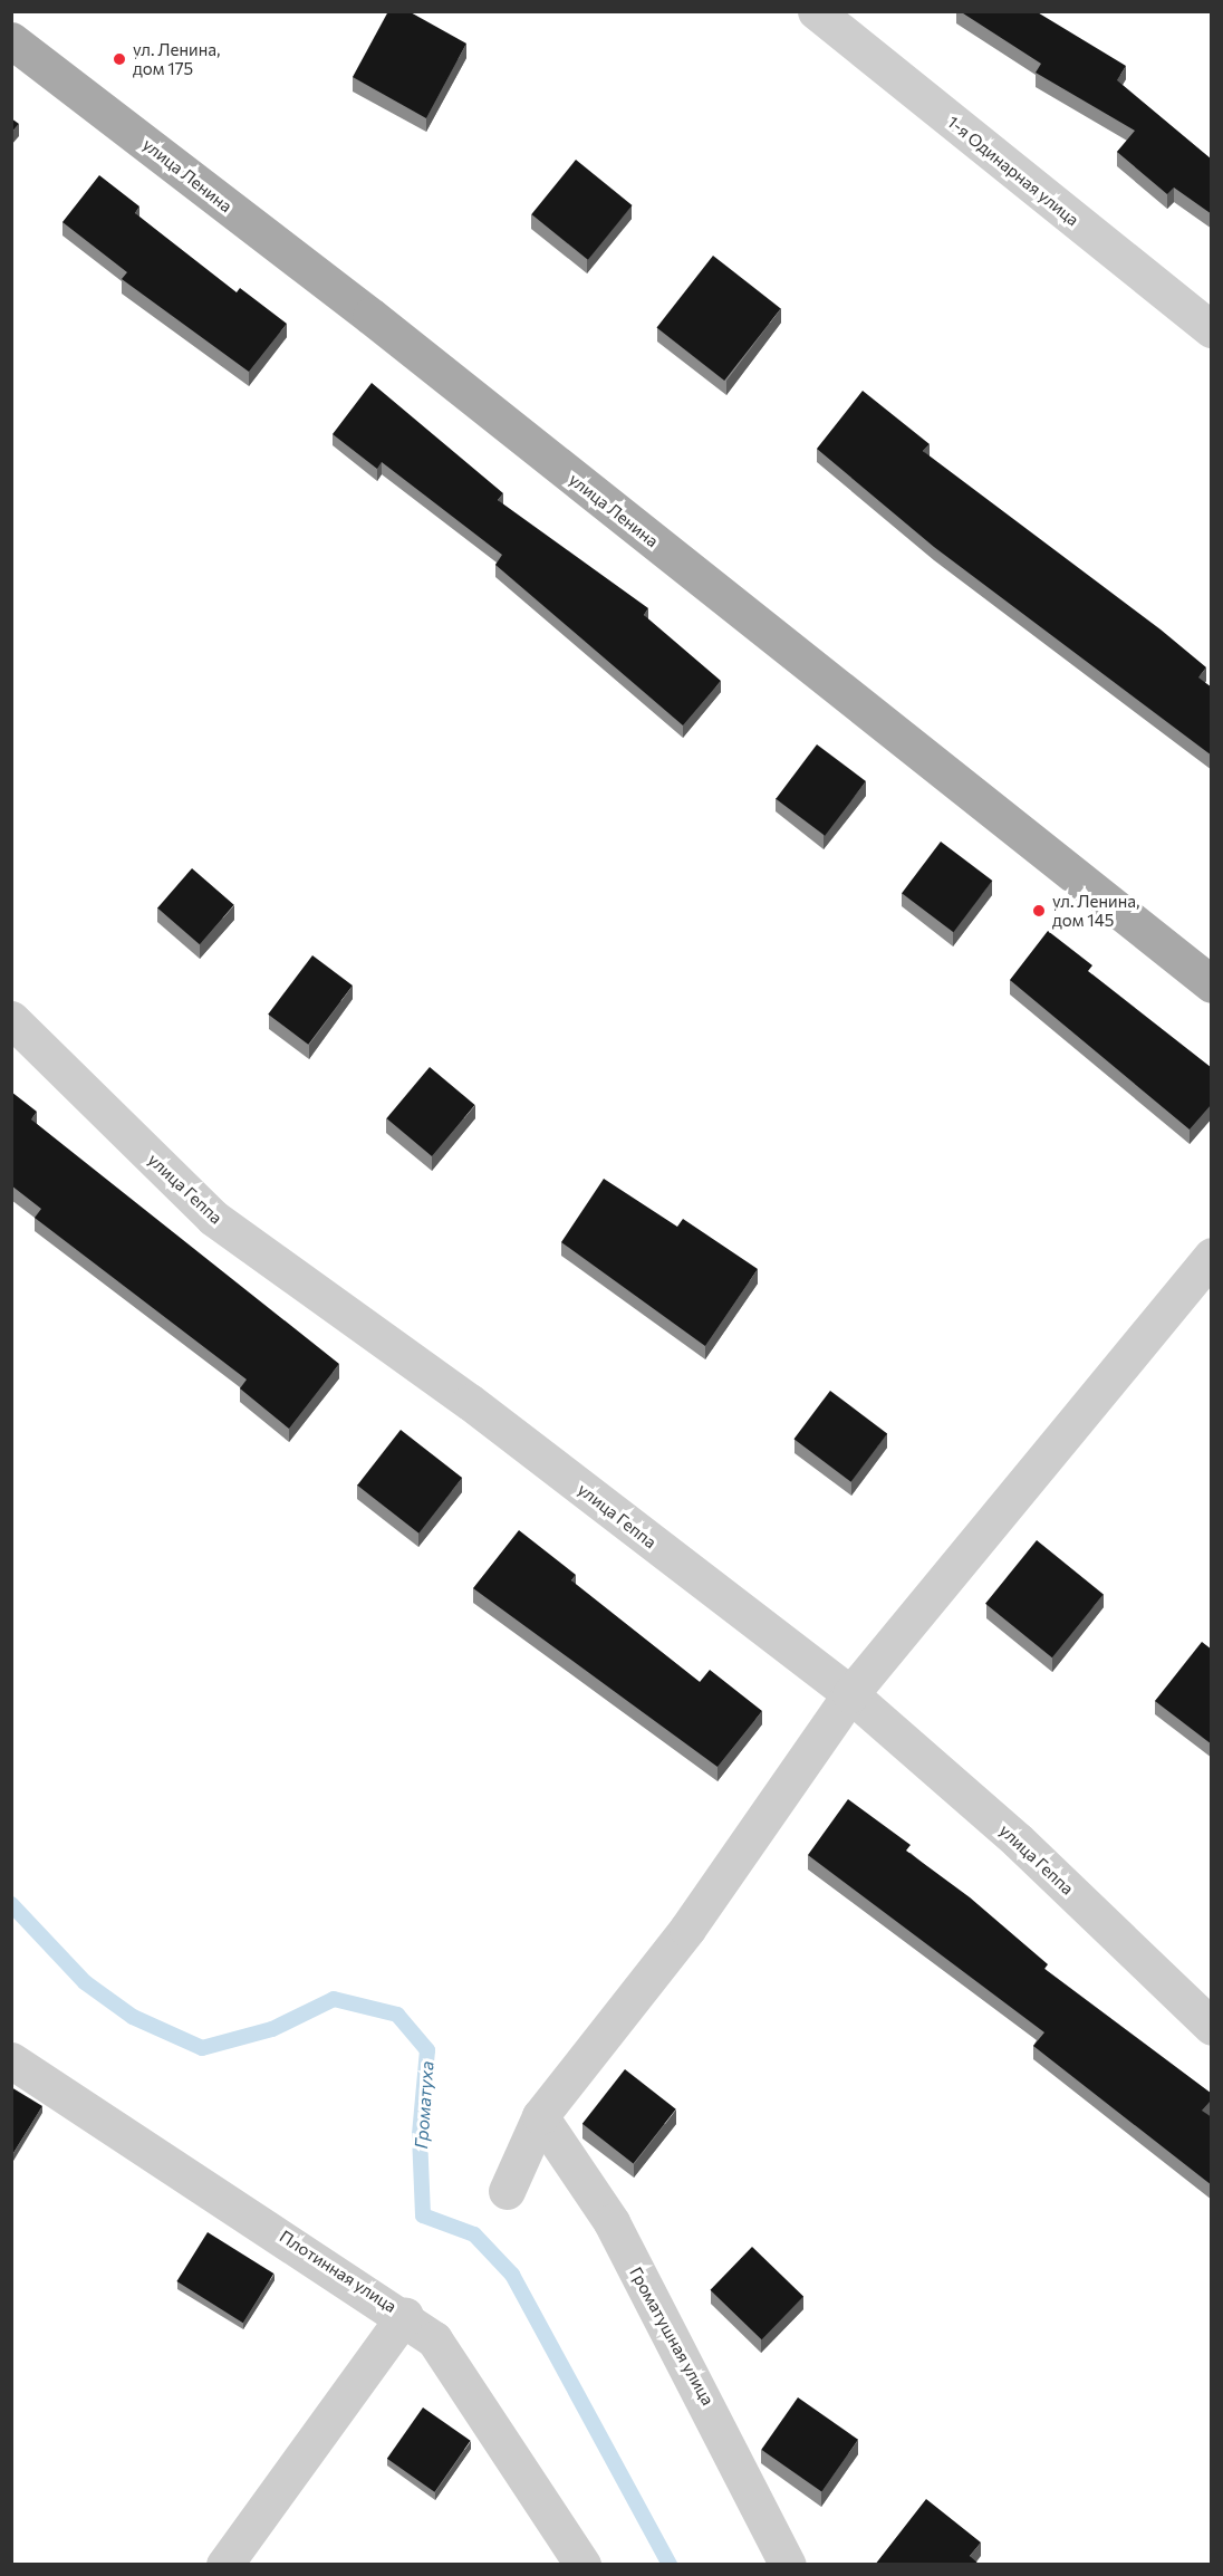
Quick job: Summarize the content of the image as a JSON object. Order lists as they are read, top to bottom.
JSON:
{
  "streets": {
    "main road": ["улица Ленина"],
    "street": [
      "1-я Одинарная улица",
      "улица Геппа",
      "Плотинная улица",
      "Громатушная улица"
    ]
  },
  "water": ["Громатуха"],
  "places": ["ул. Ленина, дом 175", "ул. Ленина, дом 145"]
}
